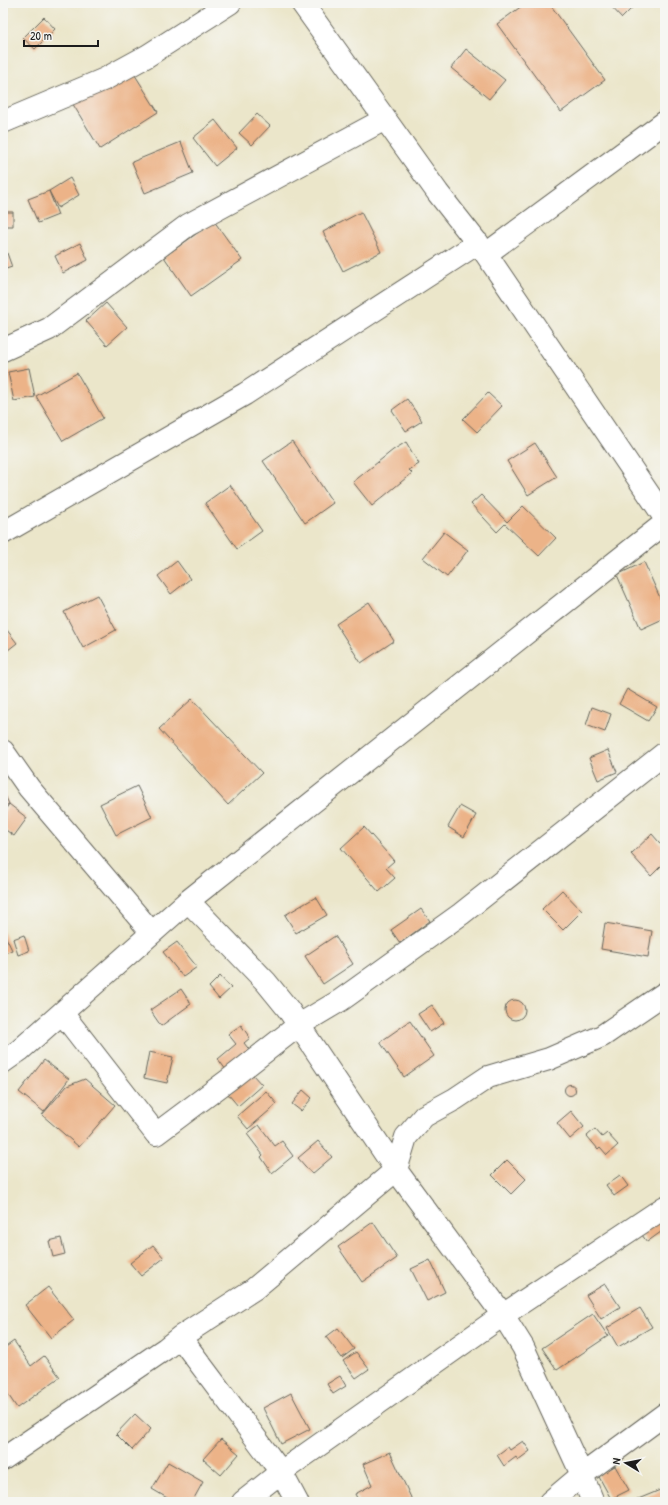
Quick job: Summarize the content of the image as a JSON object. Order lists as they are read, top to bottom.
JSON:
{
  "scale_bar": "20 m",
  "north": "left"
}
